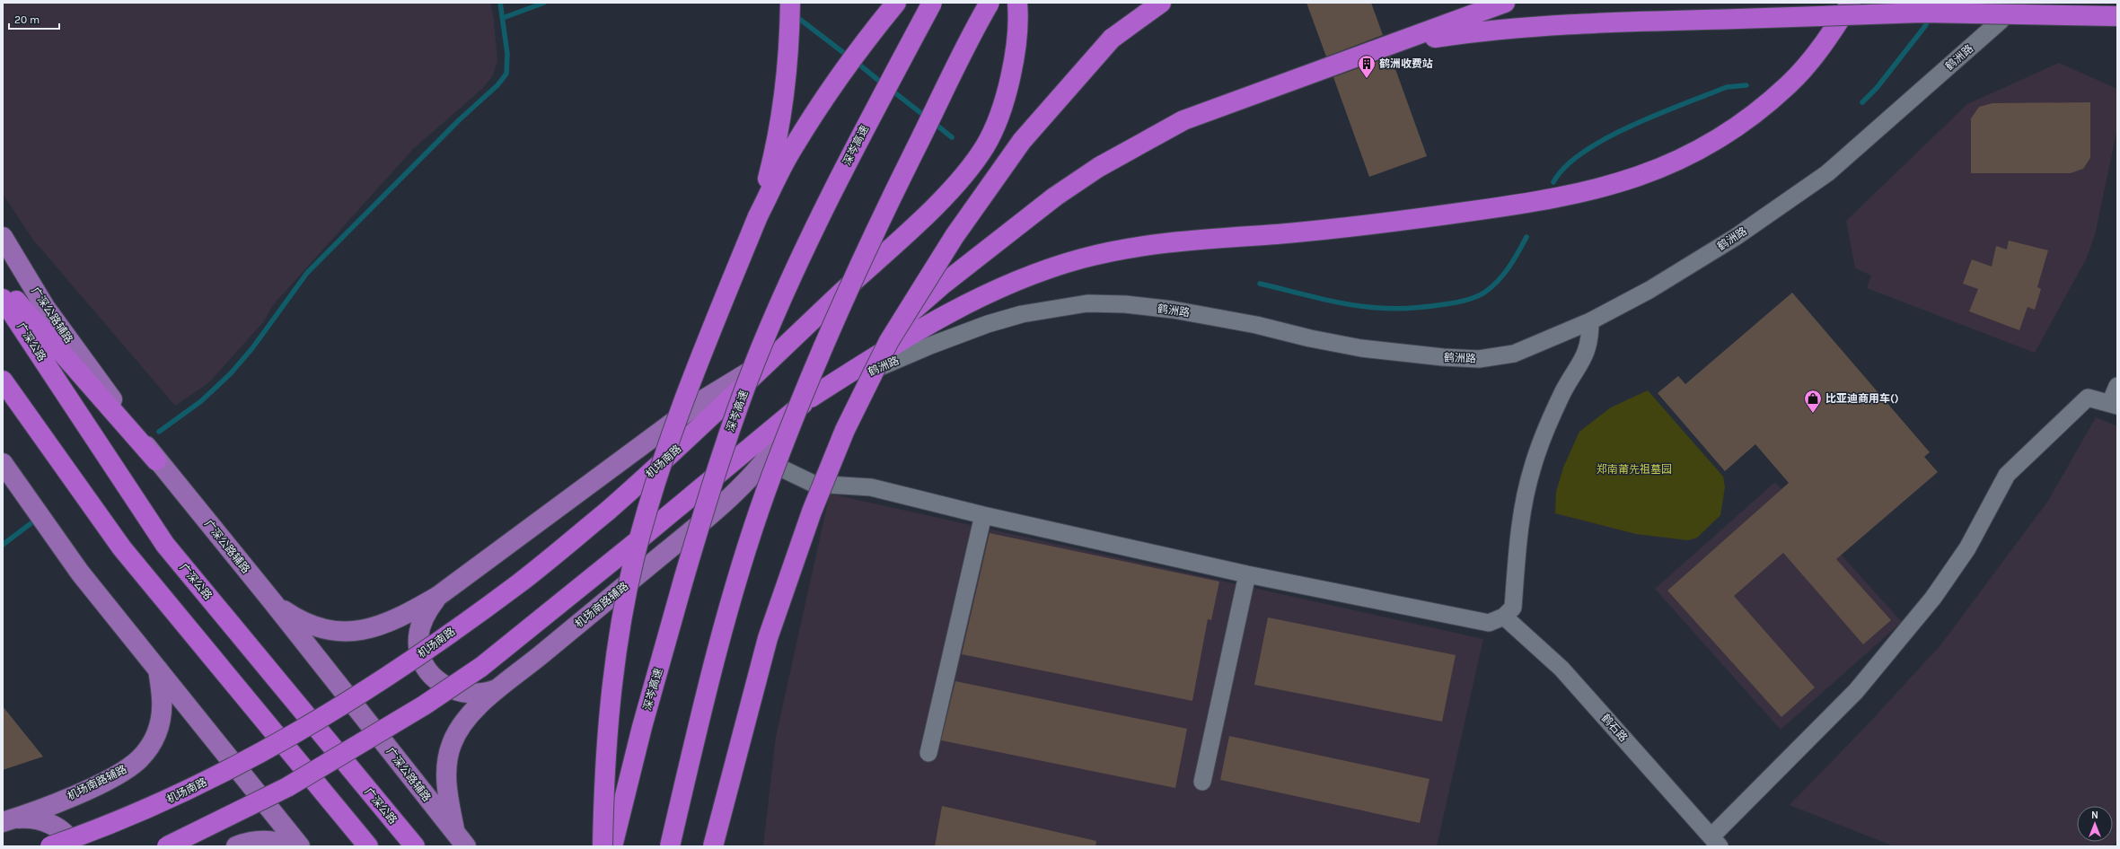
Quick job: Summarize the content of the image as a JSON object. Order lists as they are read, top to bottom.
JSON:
{
  "streets": {
    "highway": ["深岑高速", "广深公路", "机场南路"],
    "main road": ["广深公路辅路", "机场南路辅路"],
    "street": ["鹤洲路", "鹤石路"]
  },
  "crossings": [
    ["鹤洲路", "机场南路辅路"],
    ["广深公路辅路", "机场南路辅路"]
  ],
  "parks": ["郑南莆先祖墓园"],
  "places": {
    "building": ["鹤洲收费站"],
    "shop": ["比亚迪商用车()"]
  },
  "scale_bar": "20 m",
  "north": "top"
}
